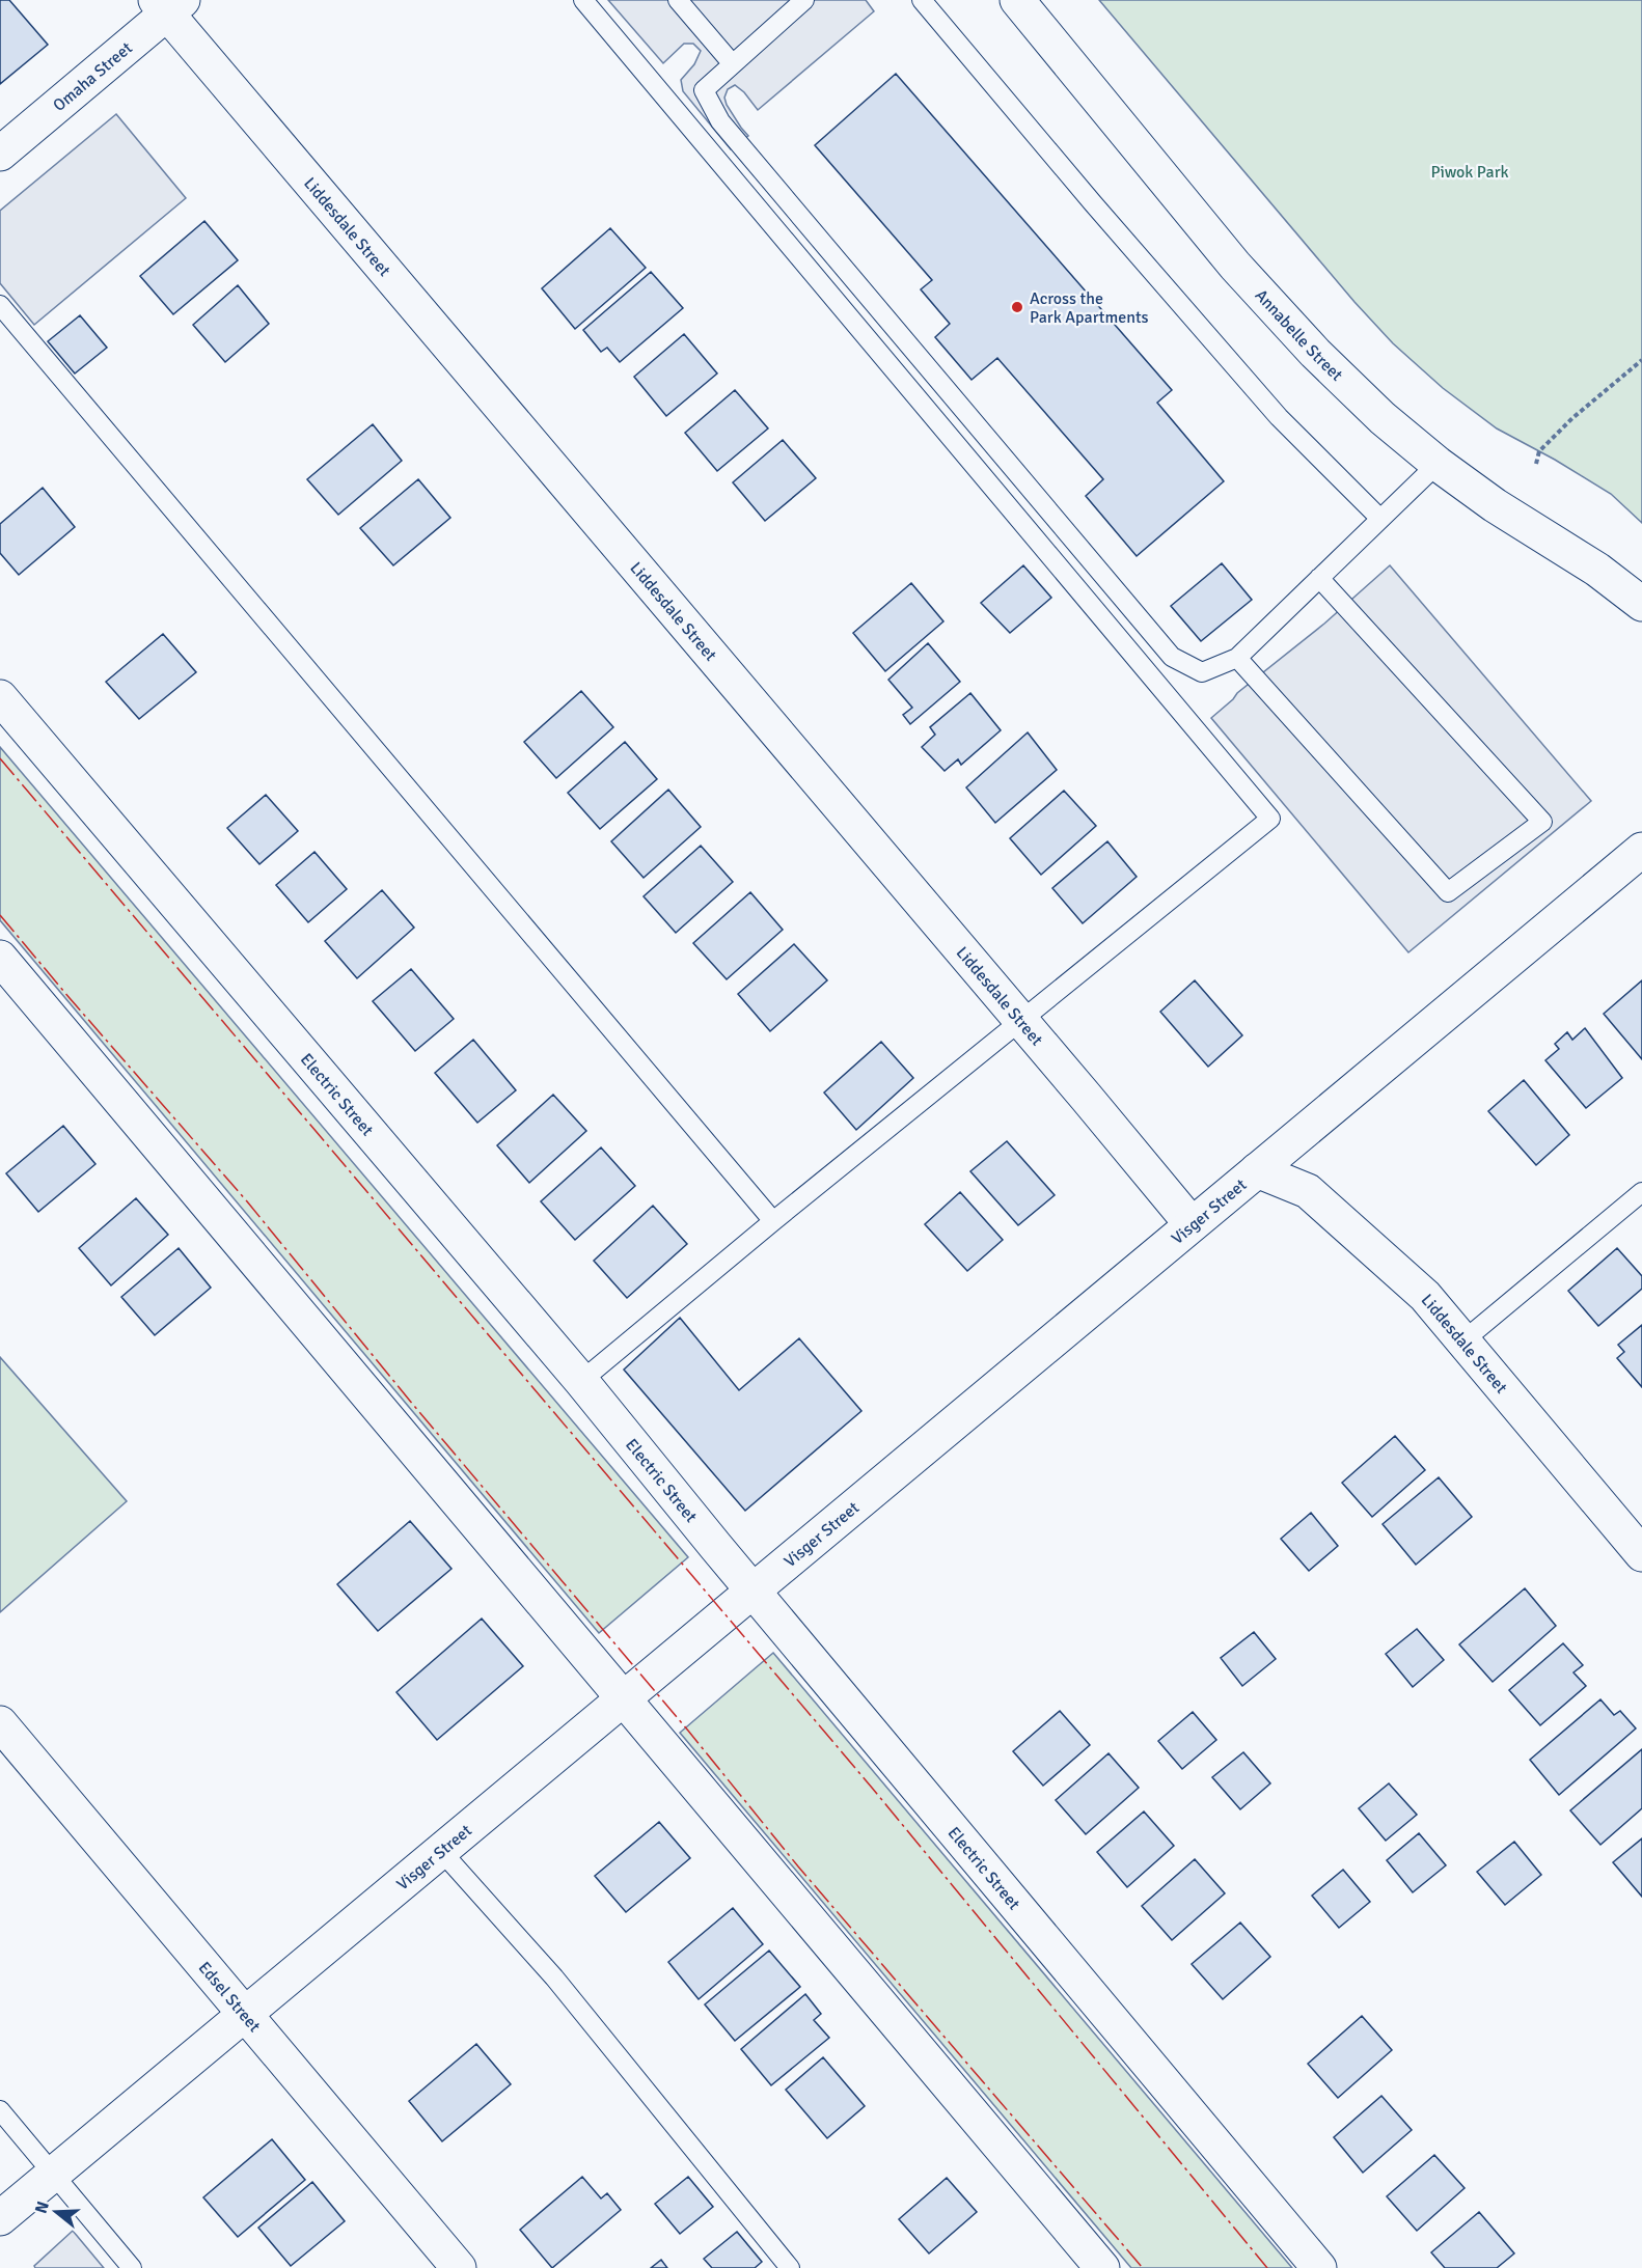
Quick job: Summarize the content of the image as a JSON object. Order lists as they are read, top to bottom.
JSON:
{
  "streets": {
    "street": [
      "Omaha Street",
      "Liddesdale Street",
      "Annabelle Street",
      "Electric Street",
      "Visger Street",
      "Edsel Street"
    ]
  },
  "crossings": [
    ["Omaha Street", "Liddesdale Street"],
    ["Liddesdale Street", "Visger Street"],
    ["Electric Street", "Visger Street"],
    ["Visger Street", "Edsel Street"]
  ],
  "parks": ["Piwok Park"],
  "places": ["Across the Park Apartments"],
  "north": "left"
}
